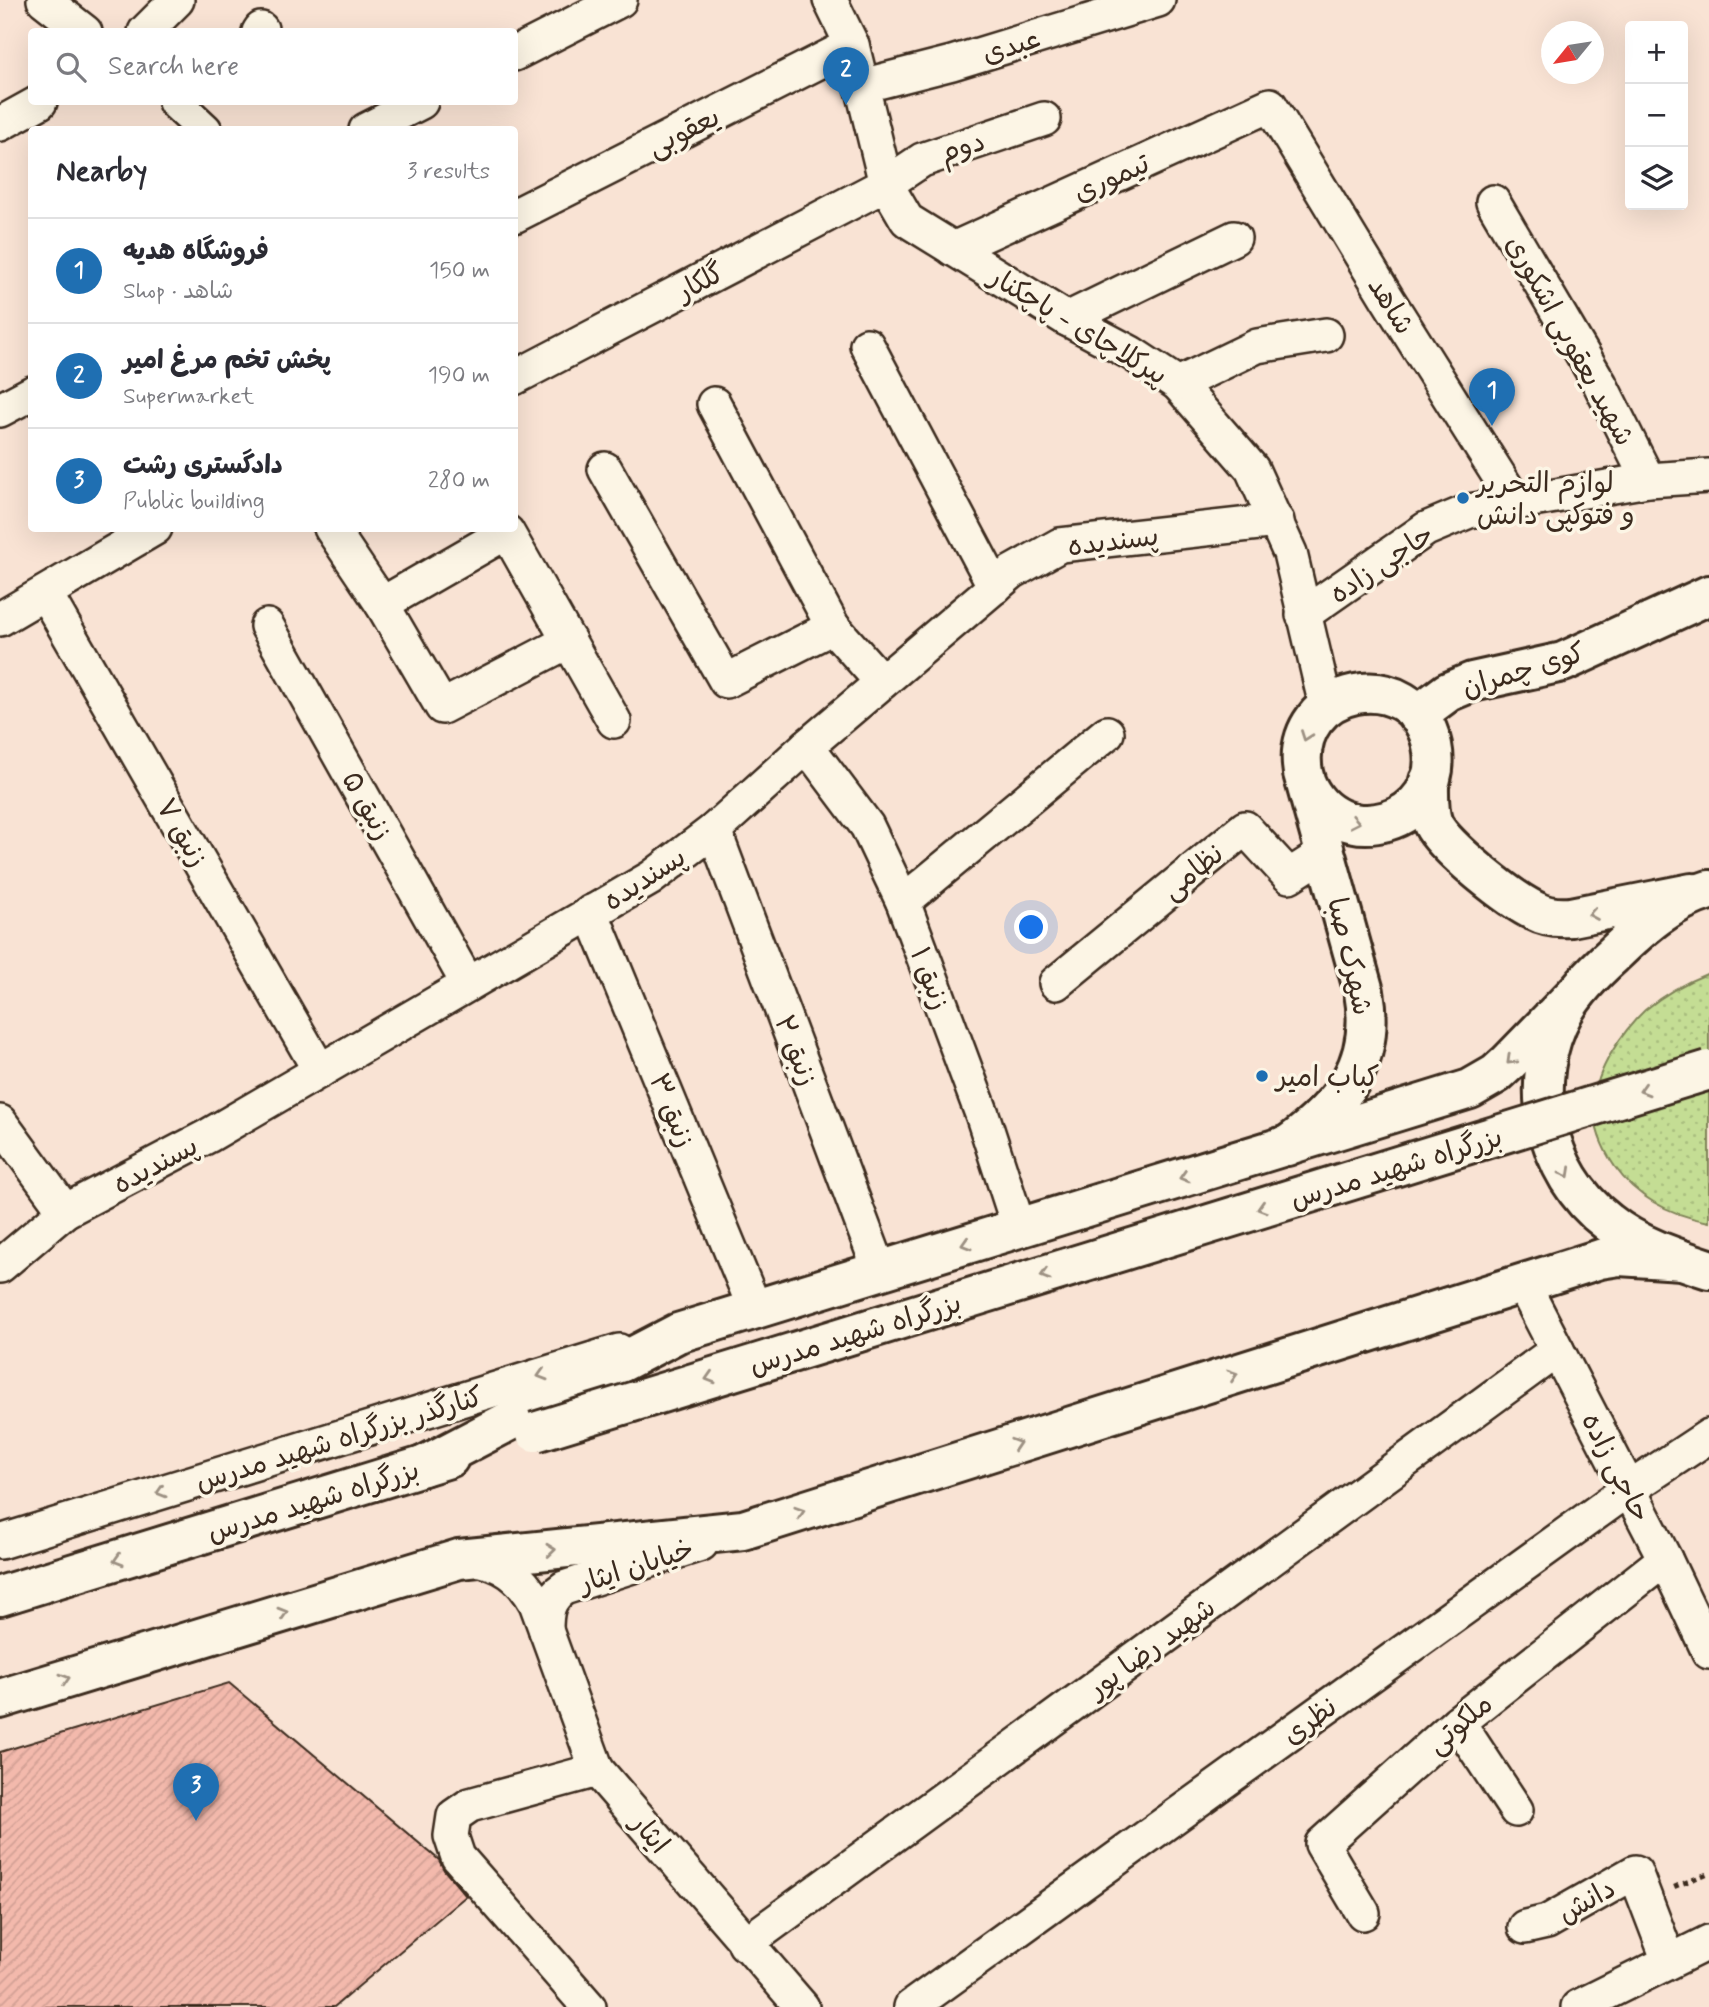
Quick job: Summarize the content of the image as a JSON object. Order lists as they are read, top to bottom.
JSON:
{
  "streets": {
    "main road": ["کوی چمران", "شهرک صبا", "بزرگراه شهید مدرس"],
    "street": [
      "عبدی",
      "یعقوبی",
      "دوم",
      "تیموری",
      "گلکار",
      "شاهد",
      "پیرکلاچای - پاچکنار",
      "شهید یعقوبی اشکوری",
      "پسندیده",
      "حاجی زاده",
      "زنبق ۵",
      "زنبق ۷",
      "نظامی",
      "زنبق ۱",
      "زنبق ۲",
      "زنبق ۳",
      "کنارگذر بزرگراه شهید مدرس",
      "خیابان ایثار",
      "شهید رضا پور",
      "نظری",
      "ملکوتی",
      "ایثار",
      "دانش"
    ]
  },
  "crossings": [
    ["عبدی", "پیرکلاچای - پاچکنار"],
    ["یعقوبی", "پیرکلاچای - پاچکنار"],
    ["دوم", "گلکار"],
    ["دوم", "پیرکلاچای - پاچکنار"],
    ["تیموری", "شاهد"],
    ["تیموری", "پیرکلاچای - پاچکنار"],
    ["گلکار", "پیرکلاچای - پاچکنار"],
    ["شاهد", "حاجی زاده"],
    ["پیرکلاچای - پاچکنار", "پسندیده"],
    ["پیرکلاچای - پاچکنار", "حاجی زاده"],
    ["پیرکلاچای - پاچکنار", "کوی چمران"],
    ["پیرکلاچای - پاچکنار", "شهرک صبا"],
    ["شهید یعقوبی اشکوری", "حاجی زاده"],
    ["پسندیده", "زنبق ۵"],
    ["پسندیده", "زنبق ۷"],
    ["پسندیده", "زنبق ۱"],
    ["پسندیده", "زنبق ۲"],
    ["پسندیده", "زنبق ۳"],
    ["حاجی زاده", "شهید رضا پور"],
    ["حاجی زاده", "نظری"],
    ["حاجی زاده", "ملکوتی"],
    ["کوی چمران", "شهرک صبا"],
    ["نظامی", "شهرک صبا"],
    ["شهرک صبا", "بزرگراه شهید مدرس"],
    ["زنبق ۱", "بزرگراه شهید مدرس"],
    ["زنبق ۲", "بزرگراه شهید مدرس"],
    ["زنبق ۳", "بزرگراه شهید مدرس"],
    ["بزرگراه شهید مدرس", "کنارگذر بزرگراه شهید مدرس"],
    ["خیابان ایثار", "ایثار"],
    ["شهید رضا پور", "ایثار"]
  ],
  "one_way": ["کنارگذر بزرگراه شهید مدرس"],
  "places": ["لوازم التحریر و فتوکپی دانش", "کباب امیر"],
  "north": "bottom left",
  "page": {
    "map_buttons": ["+", "−"],
    "search": "Search here",
    "pins": ["2", "1", "3"],
    "heading": ["Nearby", "3 results"],
    "list": [
      {
        "mark": "1",
        "name": "فروشگاه هدیه",
        "note": "Shop · شاهد",
        "value": "150 m"
      },
      {
        "mark": "2",
        "name": "پخش تخم مرغ امیر",
        "note": "Supermarket",
        "value": "190 m"
      },
      {
        "mark": "3",
        "name": "دادگستری رشت",
        "note": "Public building",
        "value": "280 m"
      }
    ]
  }
}
